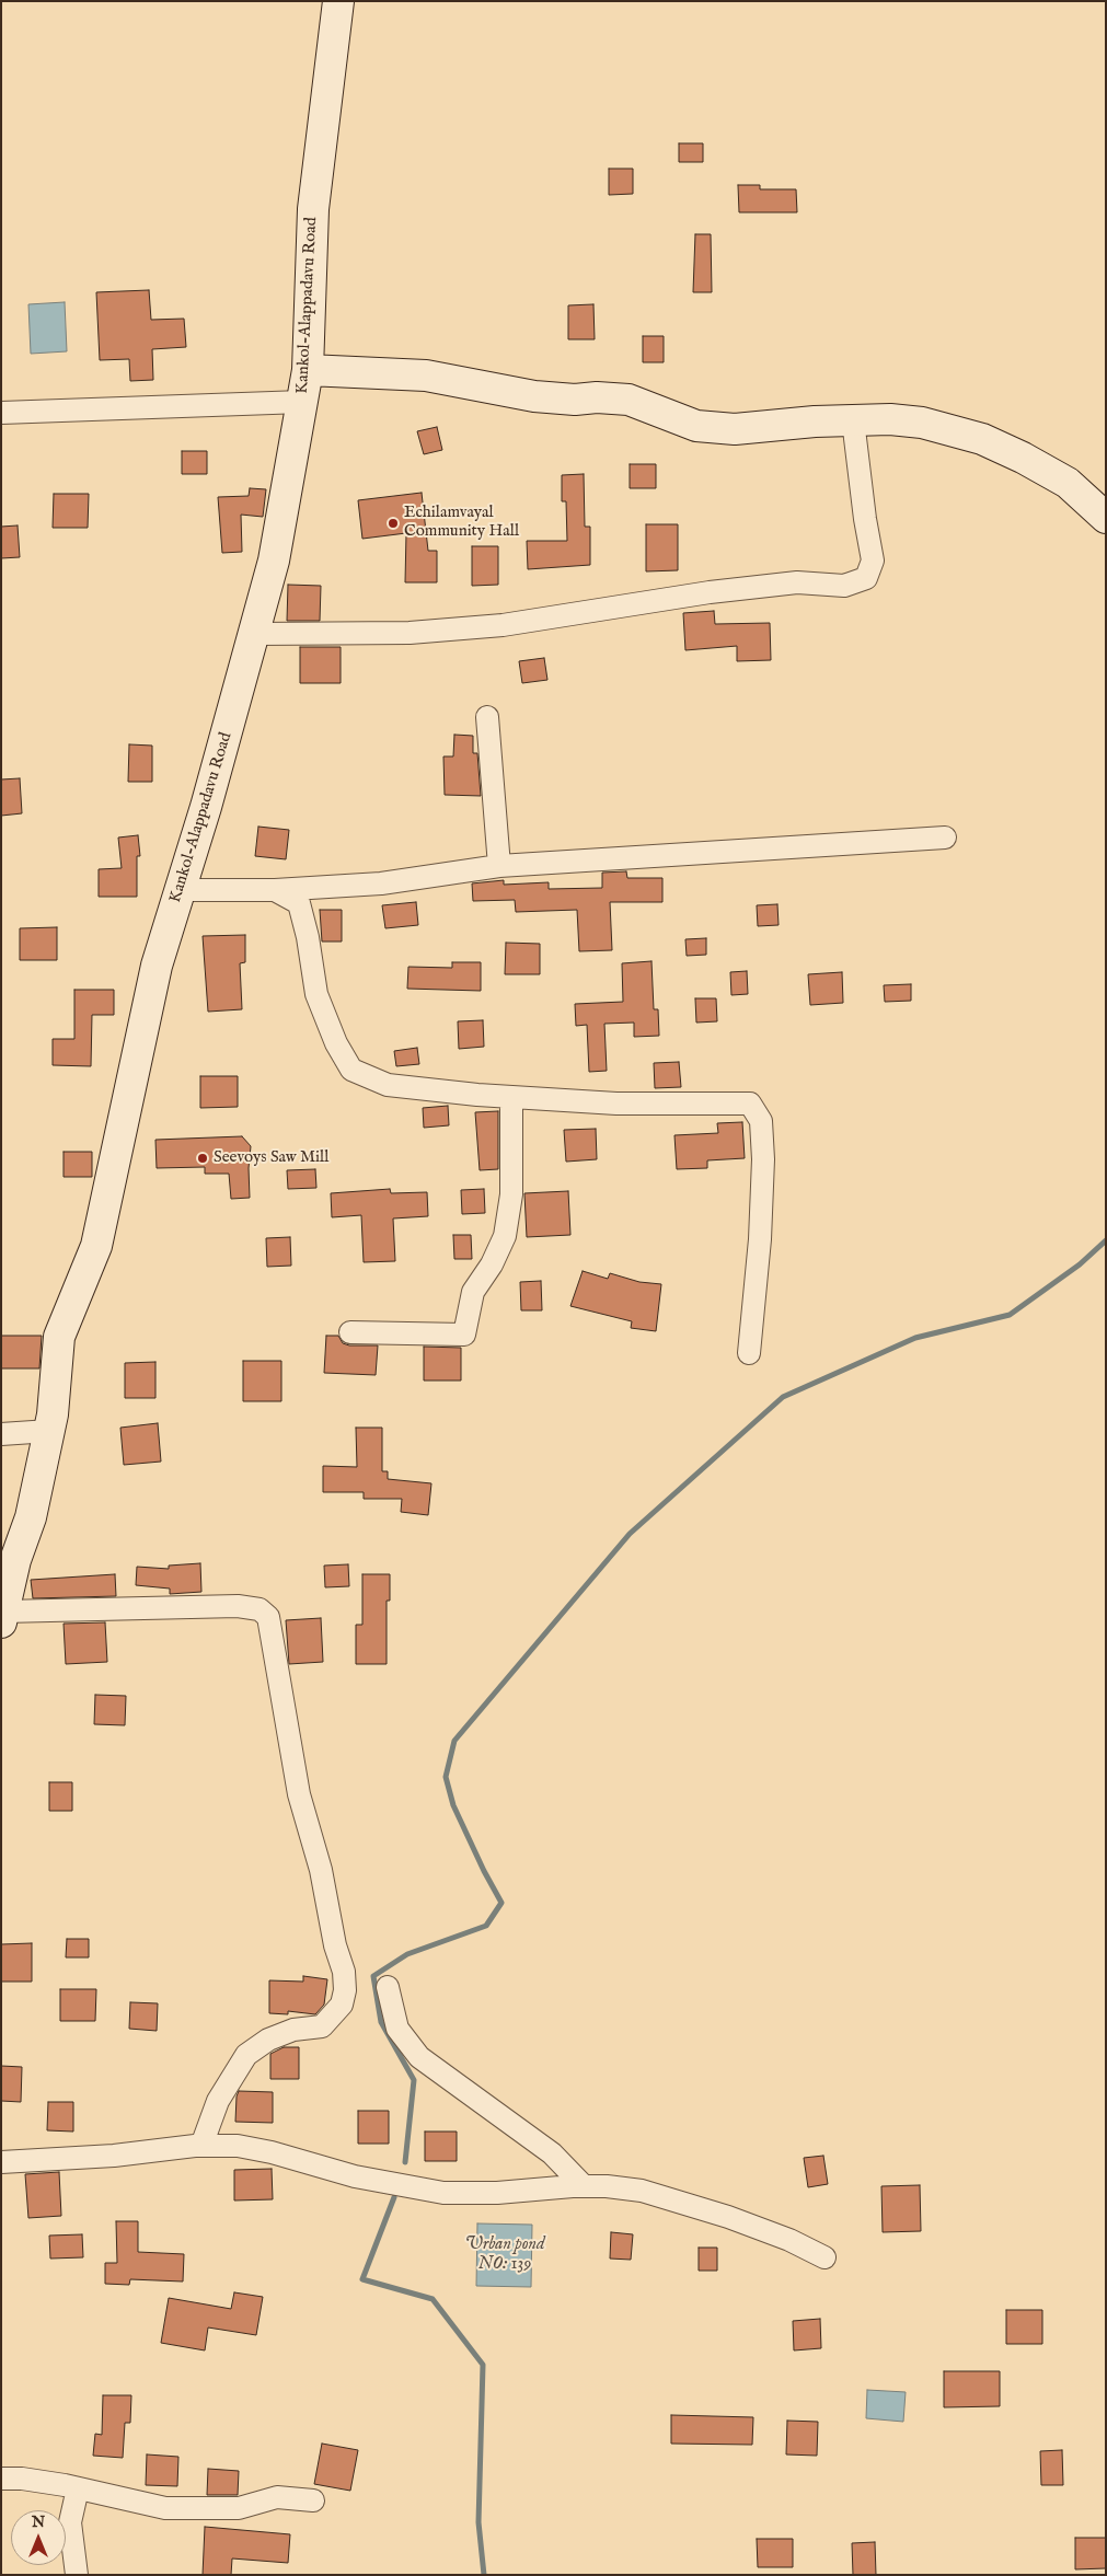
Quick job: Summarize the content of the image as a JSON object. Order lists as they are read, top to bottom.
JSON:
{
  "streets": {
    "main road": ["Kankol-Alappadavu Road"]
  },
  "water": ["Urban pond NO: 139"],
  "places": ["Echilamvayal Community Hall", "Seevoys Saw Mill"],
  "north": "top"
}
